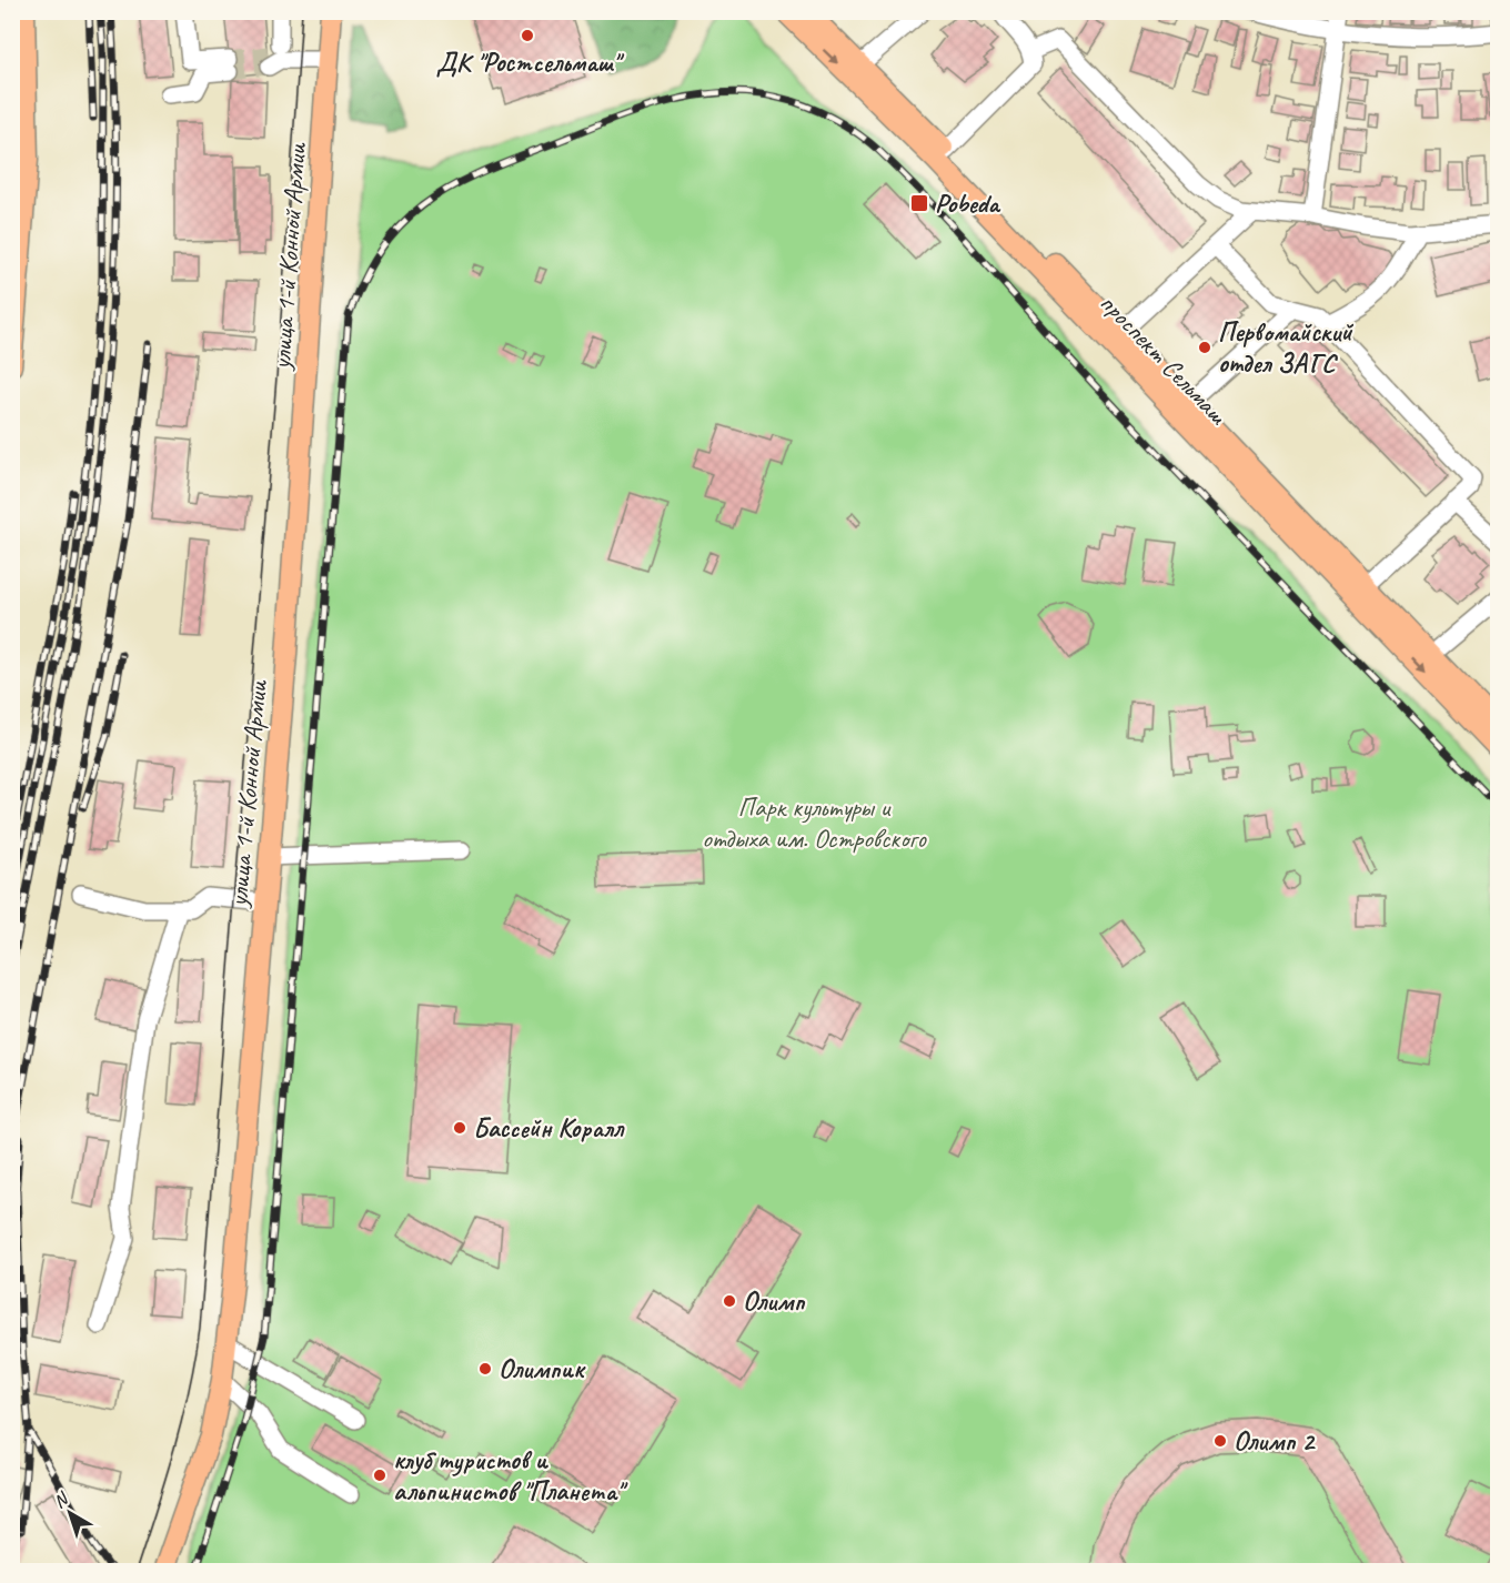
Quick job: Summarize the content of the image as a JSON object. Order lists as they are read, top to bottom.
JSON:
{
  "streets": {
    "main road": ["улица 1-й Конной Армии", "проспект Сельмаш"]
  },
  "parks": ["Парк культуры и отдыха им. Островского"],
  "places": {
    "other": [
      "ДК \"Ростсельмаш\"",
      "Первомайский отдел ЗАГС",
      "Бассейн Коралл",
      "Олимп",
      "Олимпик",
      "Олимп 2",
      "клуб туристов и альпинистов \"Планета\""
    ],
    "transit": ["Pobeda"]
  },
  "north": "top left"
}
